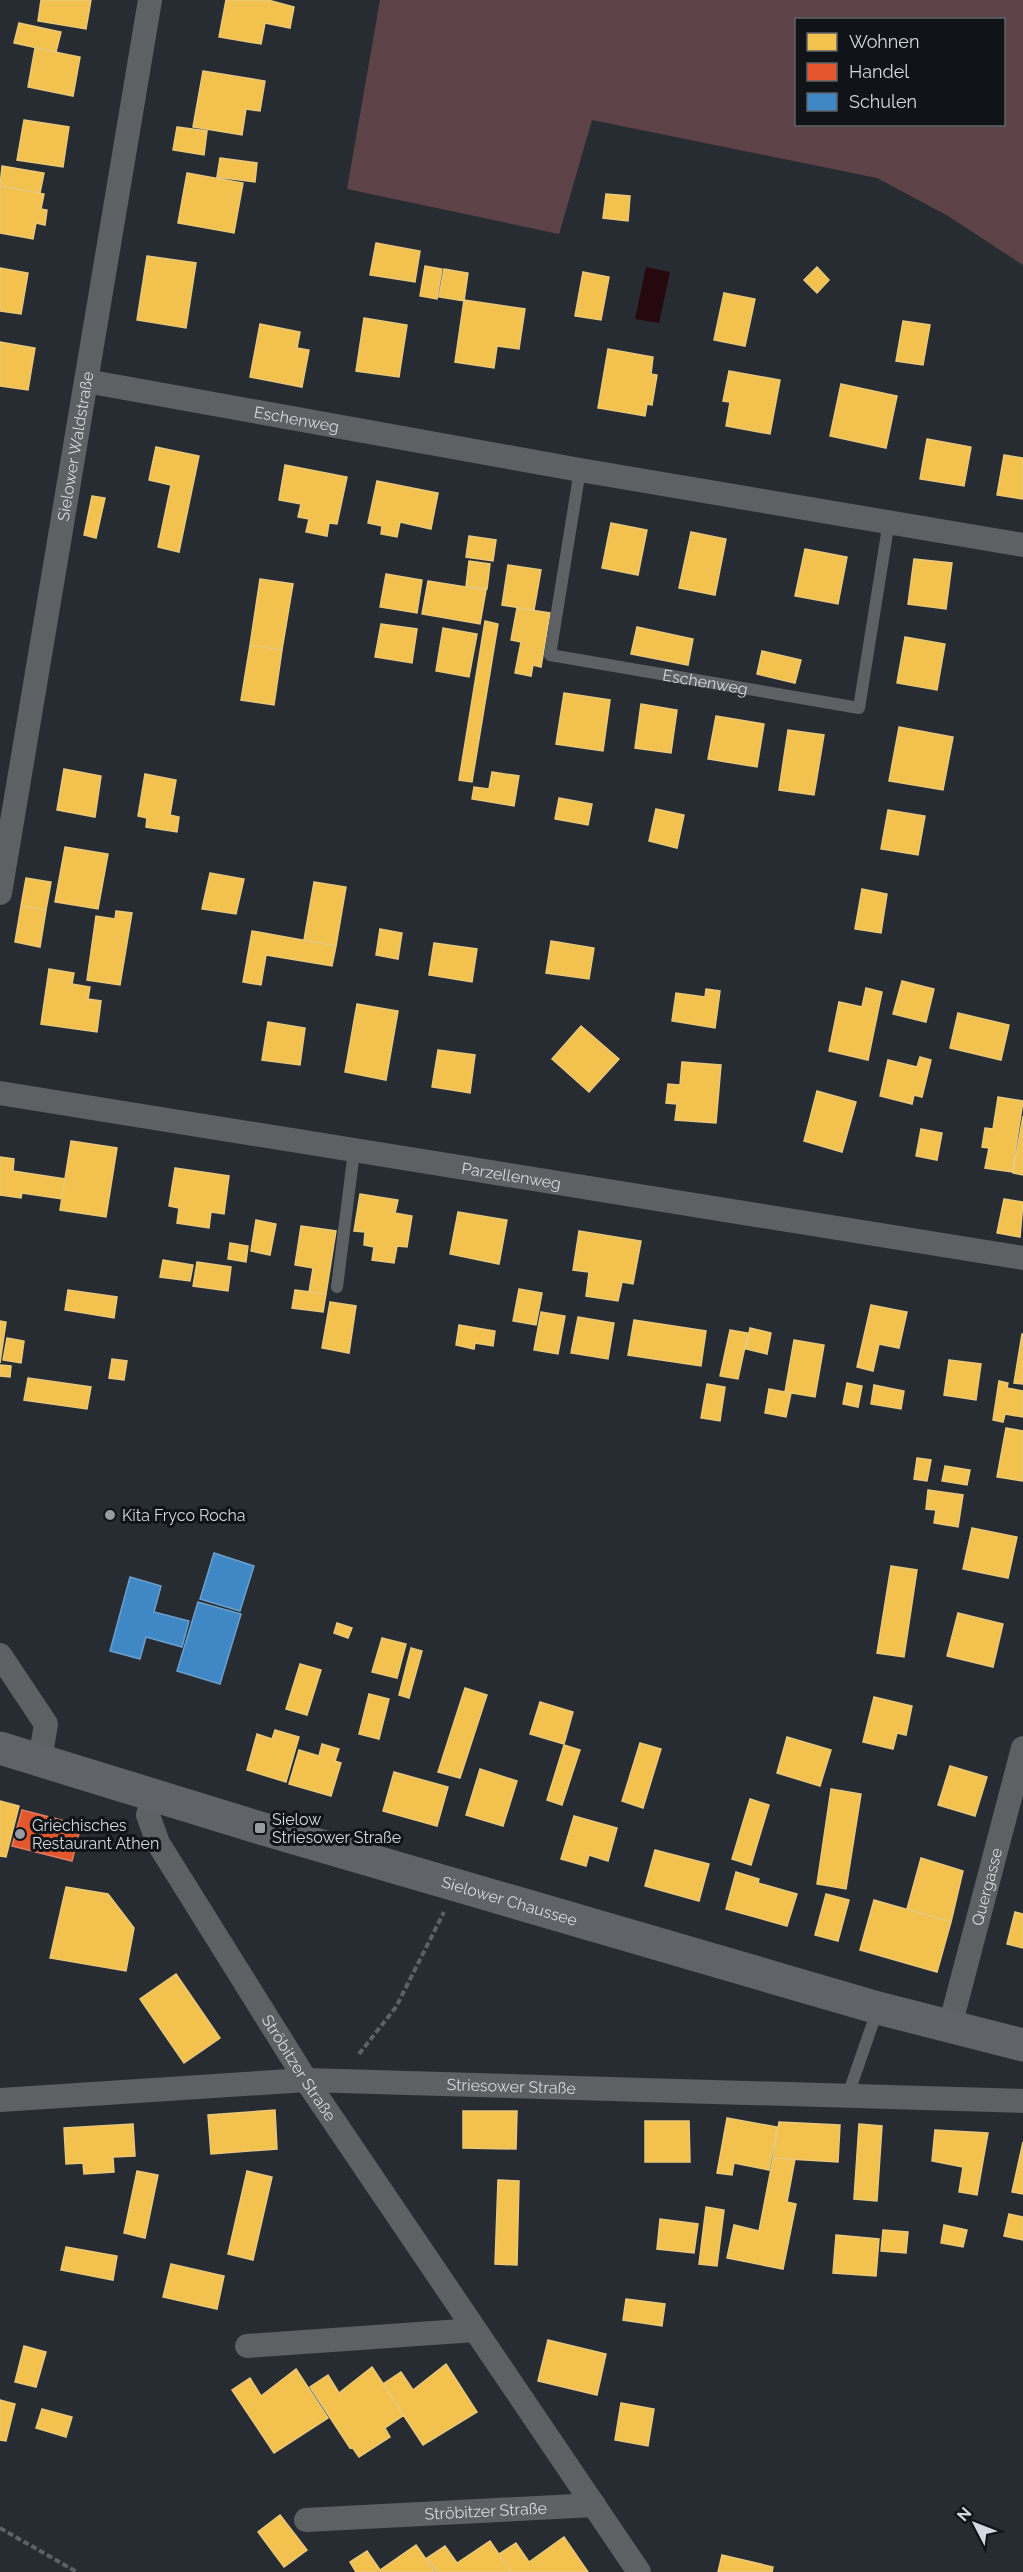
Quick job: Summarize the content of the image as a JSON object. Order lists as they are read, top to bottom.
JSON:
{
  "streets": {
    "main road": ["Sielower Chaussee"],
    "street": [
      "Eschenweg",
      "Sielower Waldstraße",
      "Parzellenweg",
      "Quergasse",
      "Ströbitzer Straße",
      "Striesower Straße"
    ]
  },
  "crossings": [
    ["Eschenweg", "Sielower Waldstraße"],
    ["Quergasse", "Sielower Chaussee"],
    ["Sielower Chaussee", "Ströbitzer Straße"],
    ["Ströbitzer Straße", "Striesower Straße"]
  ],
  "places": {
    "other": ["Kita Fryco Rocha", "Griechisches Restaurant Athen"],
    "transit": ["Sielow Striesower Straße"]
  },
  "legend": ["Wohnen", "Handel", "Schulen"],
  "north": "top left"
}
